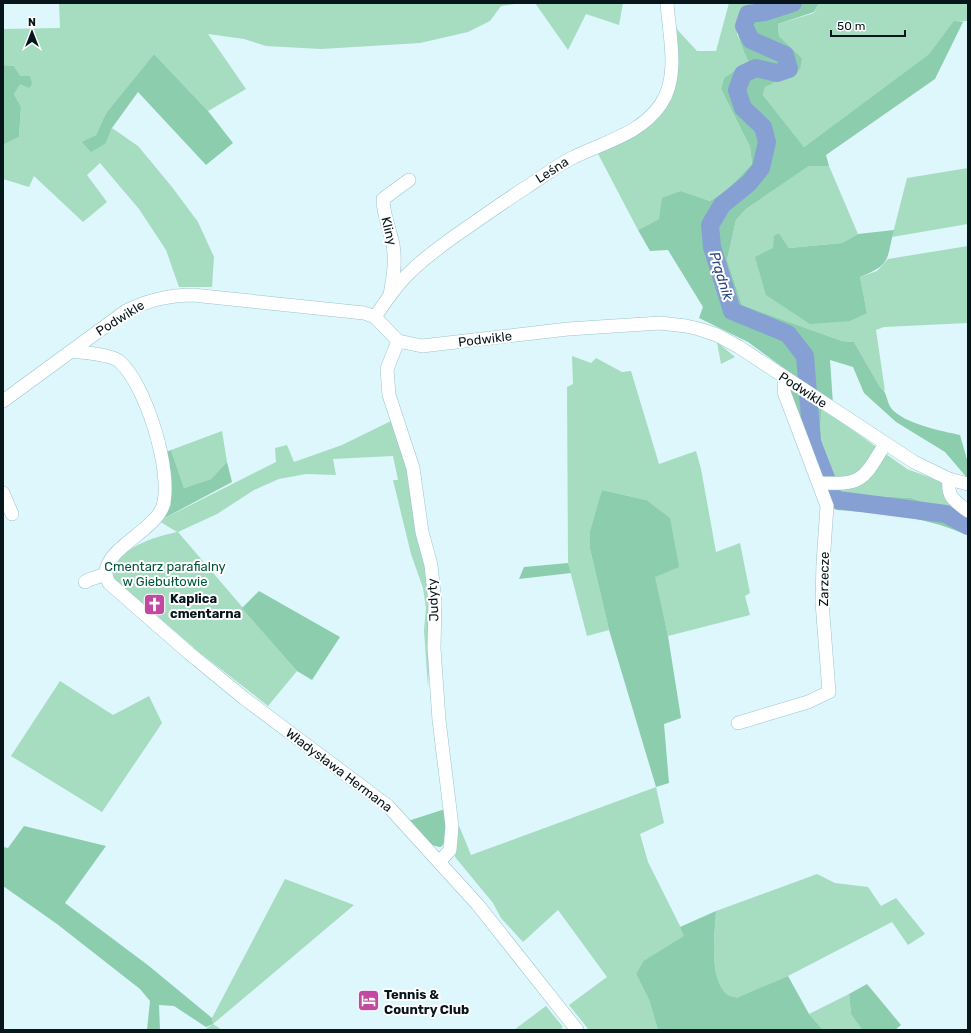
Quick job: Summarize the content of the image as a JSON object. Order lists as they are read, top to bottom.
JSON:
{
  "streets": {
    "street": [
      "Leśna",
      "Kliny",
      "Podwikle",
      "Zarzecze",
      "Judyty",
      "Władysława Hermana"
    ]
  },
  "crossings": [
    ["Leśna", "Kliny"],
    ["Leśna", "Podwikle"],
    ["Podwikle", "Zarzecze"],
    ["Podwikle", "Judyty"],
    ["Judyty", "Władysława Hermana"]
  ],
  "water": ["Prądnik"],
  "parks": ["Cmentarz parafialny w Giebułtowie"],
  "places": {
    "church": ["Kaplica cmentarna"],
    "hotel": ["Tennis & Country Club"]
  },
  "scale_bar": "50 m",
  "north": "top"
}
